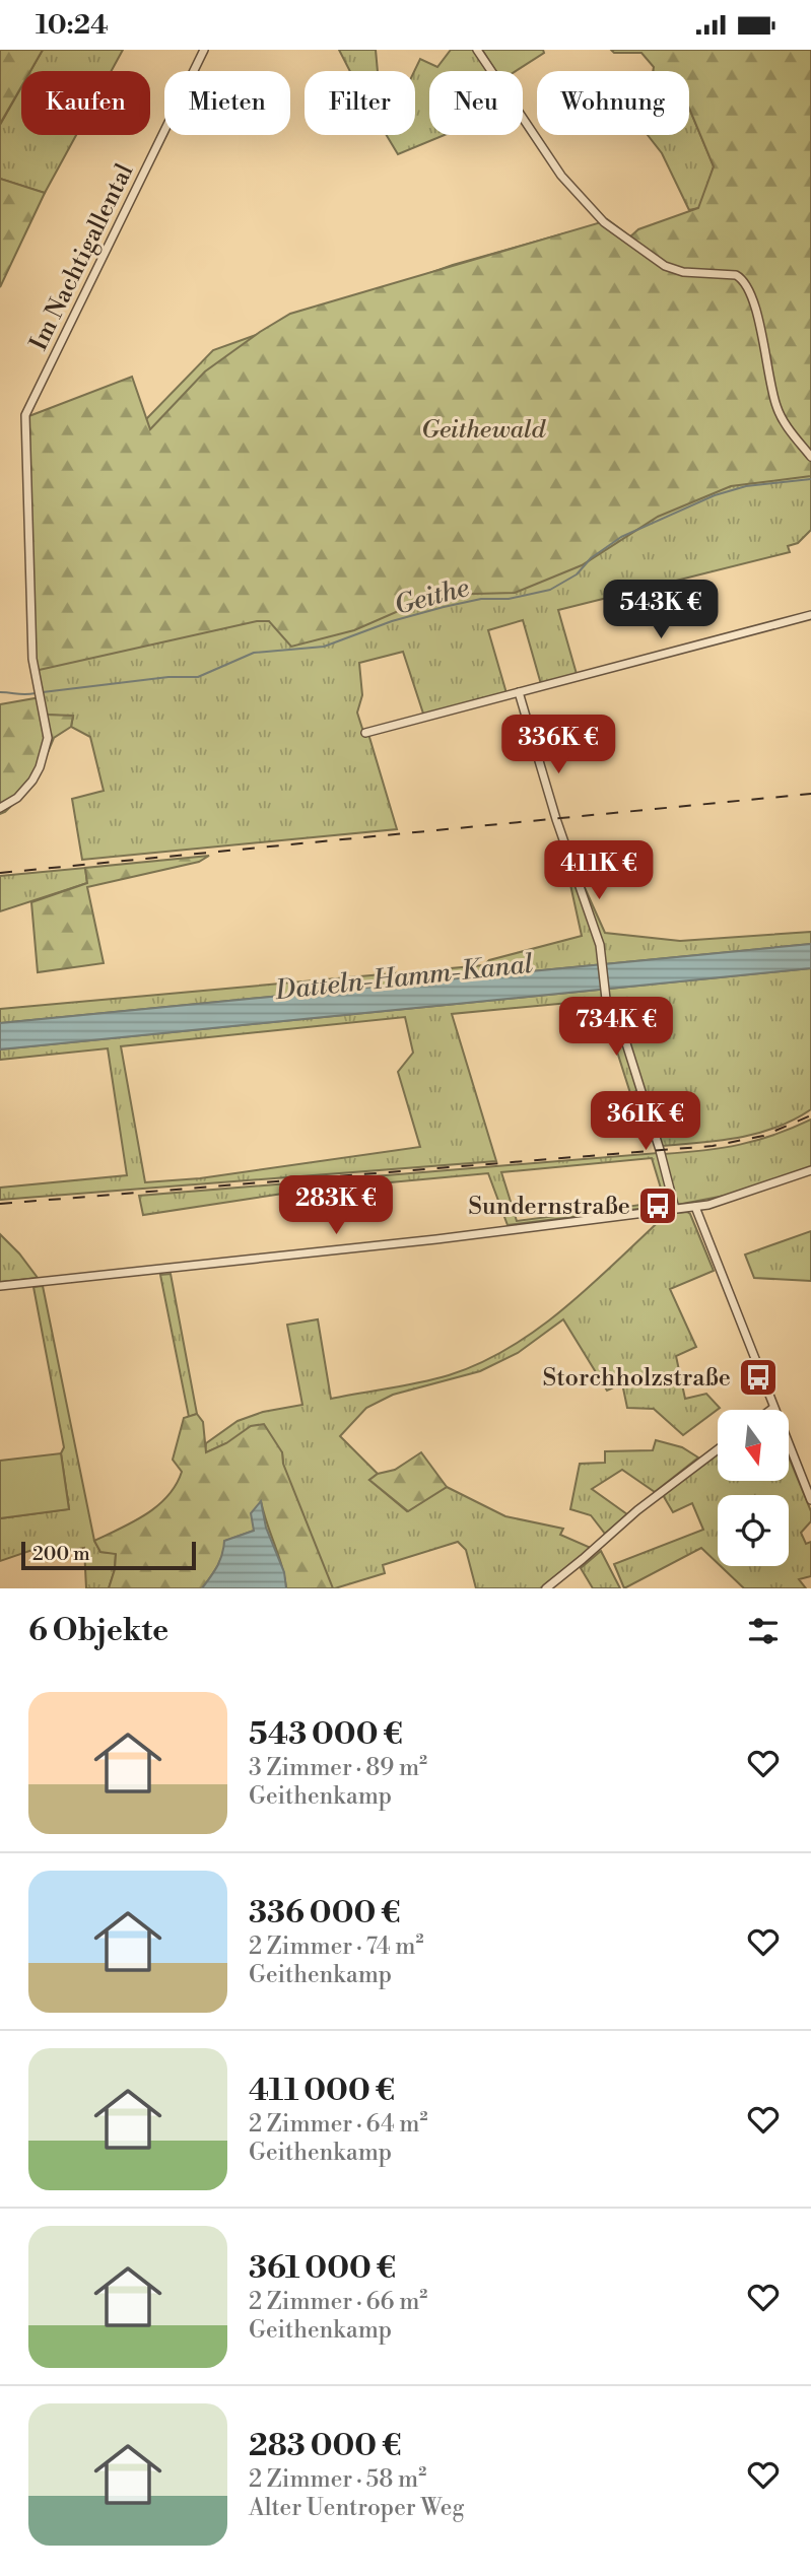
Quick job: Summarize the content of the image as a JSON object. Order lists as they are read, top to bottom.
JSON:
{
  "streets": {
    "street": ["Im Nachtigallental"]
  },
  "water": ["Geithe", "Datteln-Hamm-Kanal"],
  "parks": ["Geithewald"],
  "places": {
    "bus stop": ["Sundernstraße", "Storchholzstraße"]
  },
  "scale_bar": "200 m",
  "north": "bottom",
  "page": {
    "status": "10:24",
    "chip": [
      "Kaufen",
      "Mieten",
      "Filter",
      "Neu",
      "Wohnung"
    ],
    "price": [
      "543K €",
      "336K €",
      "411K €",
      "734K €",
      "361K €",
      "283K €"
    ],
    "scale": "200 m",
    "heading": "6 Objekte",
    "list": [
      {
        "name": "543 000 €",
        "note": "3 Zimmer · 89 m² · Geithenkamp"
      },
      {
        "name": "336 000 €",
        "note": "2 Zimmer · 74 m² · Geithenkamp"
      },
      {
        "name": "411 000 €",
        "note": "2 Zimmer · 64 m² · Geithenkamp"
      },
      {
        "name": "361 000 €",
        "note": "2 Zimmer · 66 m² · Geithenkamp"
      },
      {
        "name": "283 000 €",
        "note": "2 Zimmer · 58 m² · Alter Uentroper Weg"
      }
    ]
  }
}
